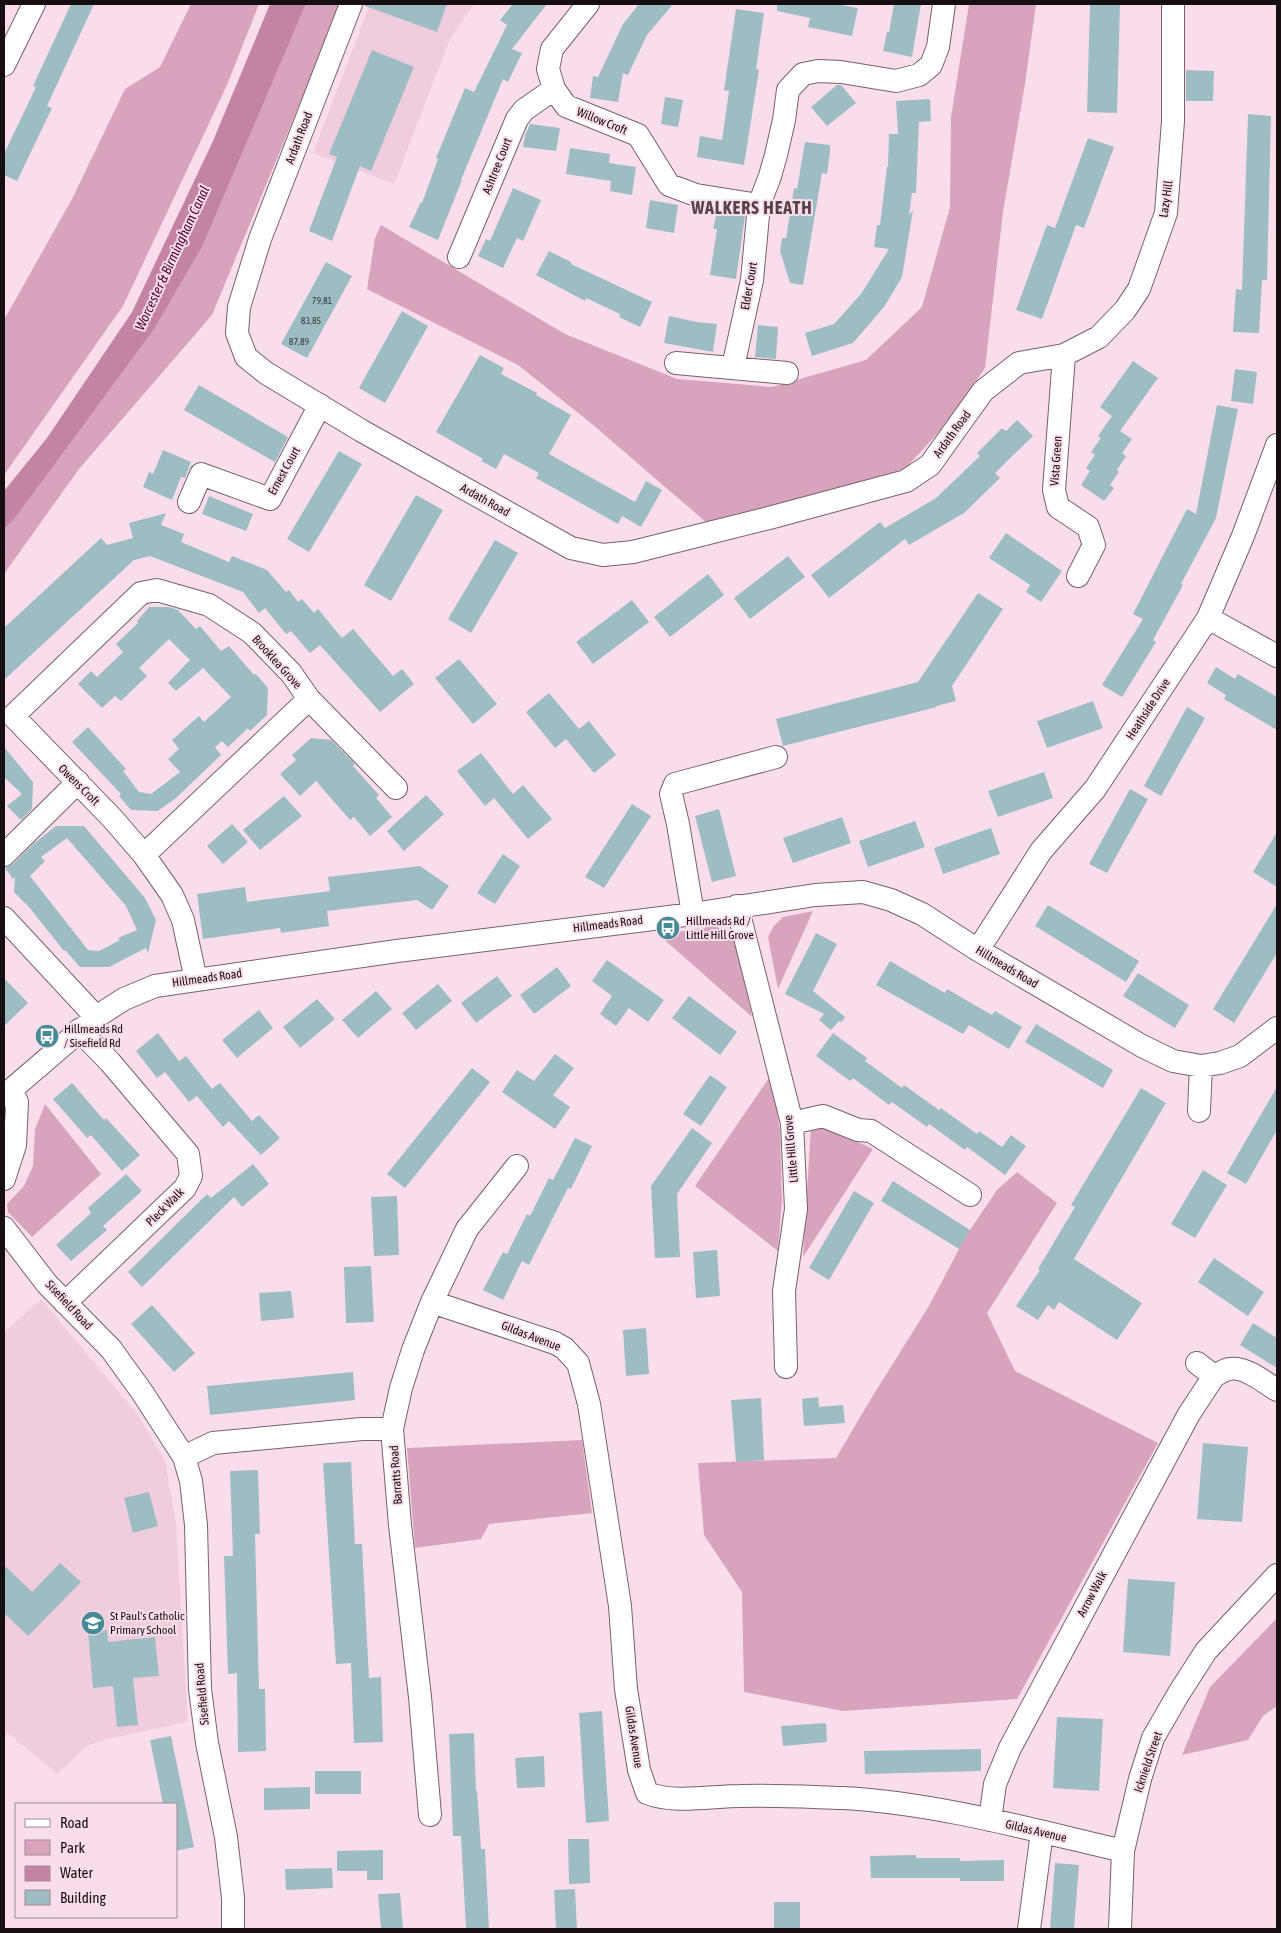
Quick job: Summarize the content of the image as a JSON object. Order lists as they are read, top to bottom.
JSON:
{
  "streets": {
    "street": [
      "Willow Croft",
      "Ardath Road",
      "Ashtree Court",
      "Lazy Hill",
      "Elder Court",
      "Vista Green",
      "Ernest Court",
      "Brooklea Grove",
      "Heathside Drive",
      "Owens Croft",
      "Hillmeads Road",
      "Little Hill Grove",
      "Pleck Walk",
      "Sisefield Road",
      "Gildas Avenue",
      "Barratts Road",
      "Arrow Walk",
      "Icknield Street"
    ]
  },
  "crossings": [
    ["Willow Croft", "Ashtree Court"],
    ["Willow Croft", "Elder Court"],
    ["Ardath Road", "Lazy Hill"],
    ["Ardath Road", "Vista Green"],
    ["Ardath Road", "Ernest Court"],
    ["Lazy Hill", "Vista Green"],
    ["Brooklea Grove", "Owens Croft"],
    ["Heathside Drive", "Hillmeads Road"],
    ["Owens Croft", "Hillmeads Road"],
    ["Hillmeads Road", "Little Hill Grove"],
    ["Hillmeads Road", "Pleck Walk"],
    ["Pleck Walk", "Sisefield Road"],
    ["Gildas Avenue", "Barratts Road"],
    ["Gildas Avenue", "Arrow Walk"],
    ["Gildas Avenue", "Icknield Street"]
  ],
  "districts": ["WALKERS HEATH"],
  "water": ["Worcester & Birmingham Canal"],
  "places": {
    "bus stop": ["Hillmeads Rd / Little Hill Grove", "Hillmeads Rd / Sisefield Rd"],
    "school or university": ["St Paul's Catholic Primary School"]
  },
  "house_numbers": ["79,81", "83,85", "87,89"],
  "legend": [
    "Road",
    "Park",
    "Water",
    "Building"
  ]
}
